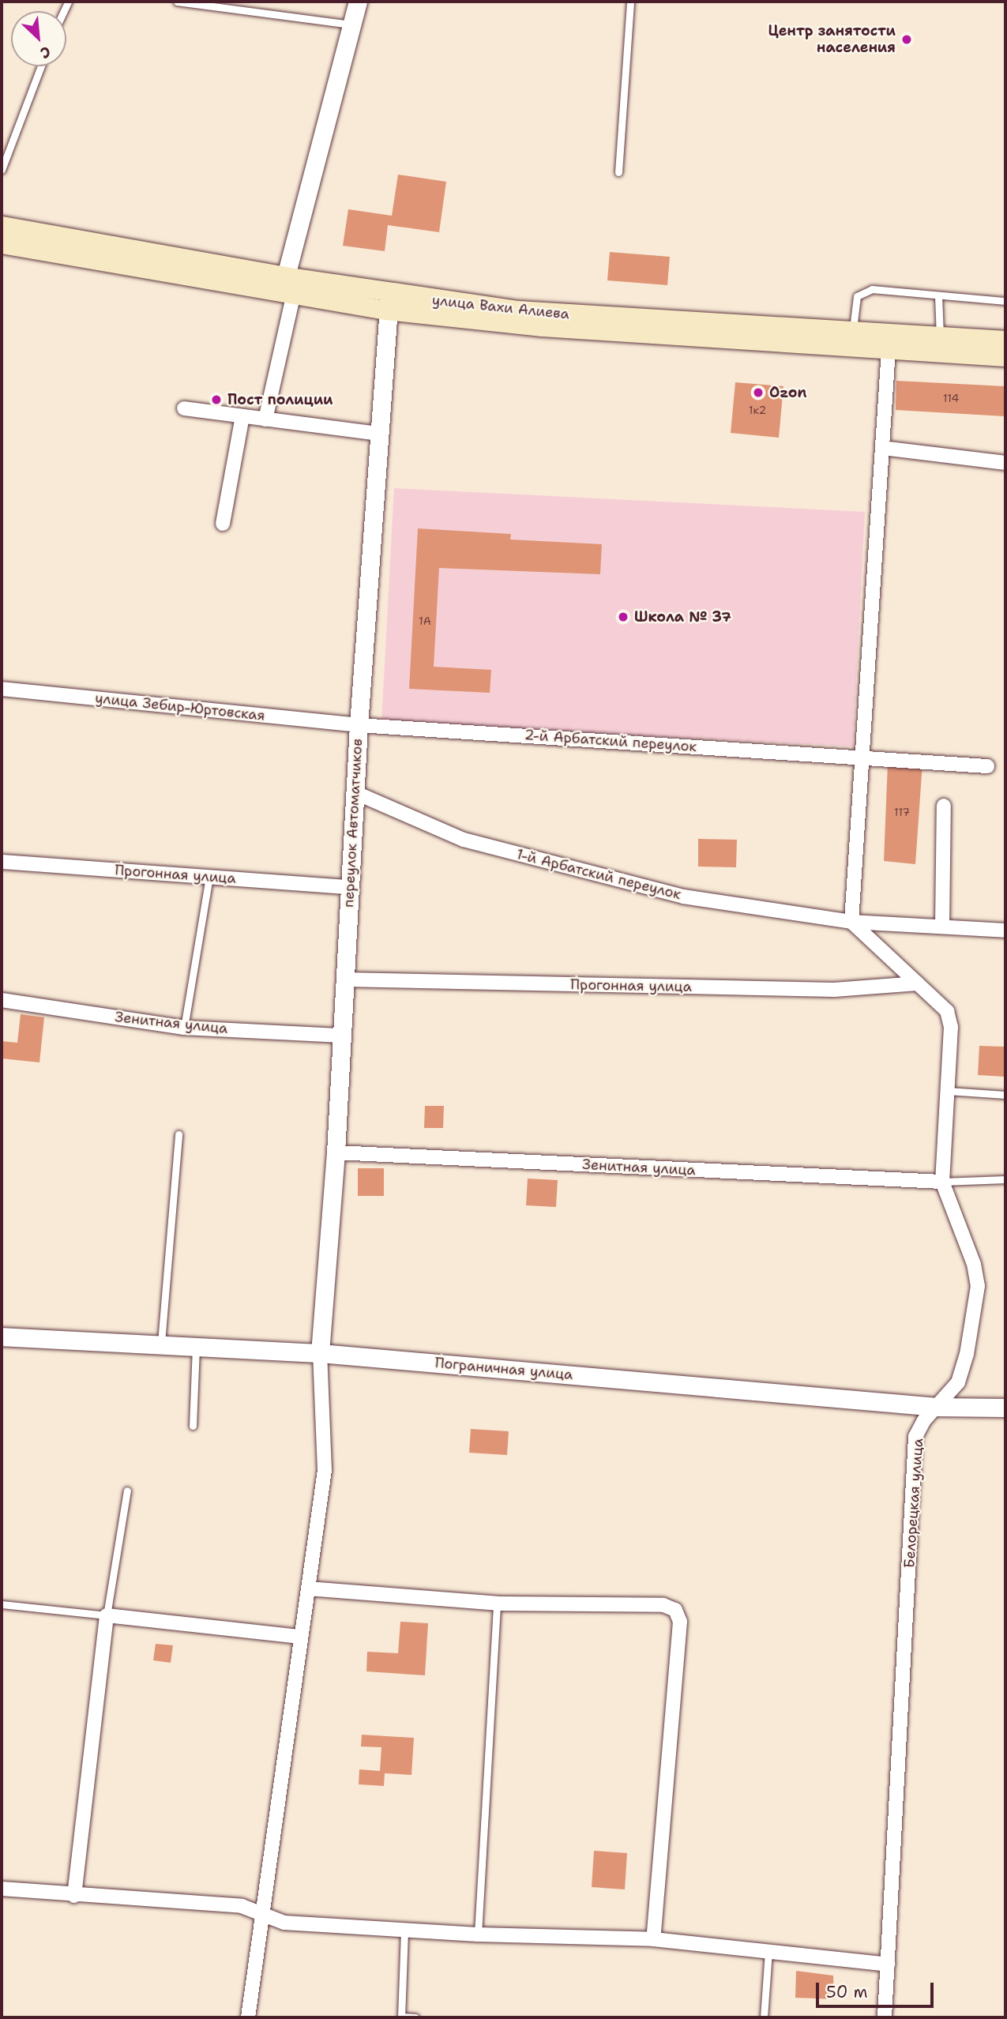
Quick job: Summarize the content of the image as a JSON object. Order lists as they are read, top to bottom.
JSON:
{
  "streets": {
    "main road": ["улица Вахи Алиева"],
    "street": [
      "улица Зебир-Юртовская",
      "2-й Арбатский переулок",
      "переулок Автоматчиков",
      "Прогонная улица",
      "1-й Арбатский переулок",
      "Зенитная улица",
      "Пограничная улица",
      "Белорецкая улица"
    ]
  },
  "crossings": [
    ["улица Вахи Алиева", "переулок Автоматчиков"],
    ["улица Зебир-Юртовская", "2-й Арбатский переулок"],
    ["улица Зебир-Юртовская", "переулок Автоматчиков"],
    ["2-й Арбатский переулок", "переулок Автоматчиков"],
    ["переулок Автоматчиков", "Прогонная улица"],
    ["переулок Автоматчиков", "1-й Арбатский переулок"],
    ["переулок Автоматчиков", "Зенитная улица"],
    ["переулок Автоматчиков", "Пограничная улица"],
    ["Прогонная улица", "Белорецкая улица"],
    ["Зенитная улица", "Белорецкая улица"],
    ["Пограничная улица", "Белорецкая улица"]
  ],
  "places": [
    "Центр занятости населения",
    "Ozon",
    "Пост полиции",
    "Школа № 37"
  ],
  "house_numbers": [
    "114",
    "1к2",
    "1А",
    "117"
  ],
  "scale_bar": "50 m",
  "north": "bottom right"
}
